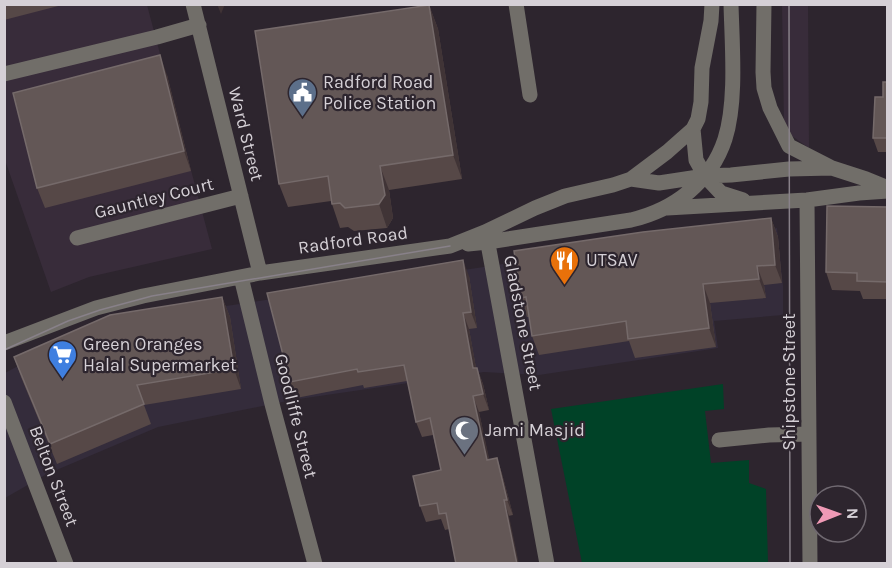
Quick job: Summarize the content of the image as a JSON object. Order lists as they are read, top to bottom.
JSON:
{
  "streets": {
    "street": [
      "Ward Street",
      "Gauntley Court",
      "Radford Road",
      "Gladstone Street",
      "Shipstone Street",
      "Goodliffe Street",
      "Belton Street"
    ]
  },
  "crossings": [
    ["Ward Street", "Gauntley Court"],
    ["Ward Street", "Radford Road"],
    ["Radford Road", "Gladstone Street"],
    ["Radford Road", "Goodliffe Street"]
  ],
  "places": {
    "public building": ["Radford Road Police Station"],
    "restaurant": ["UTSAV"],
    "supermarket": ["Green Oranges Halal Supermarket"],
    "mosque": ["Jami Masjid"]
  },
  "north": "right"
}
